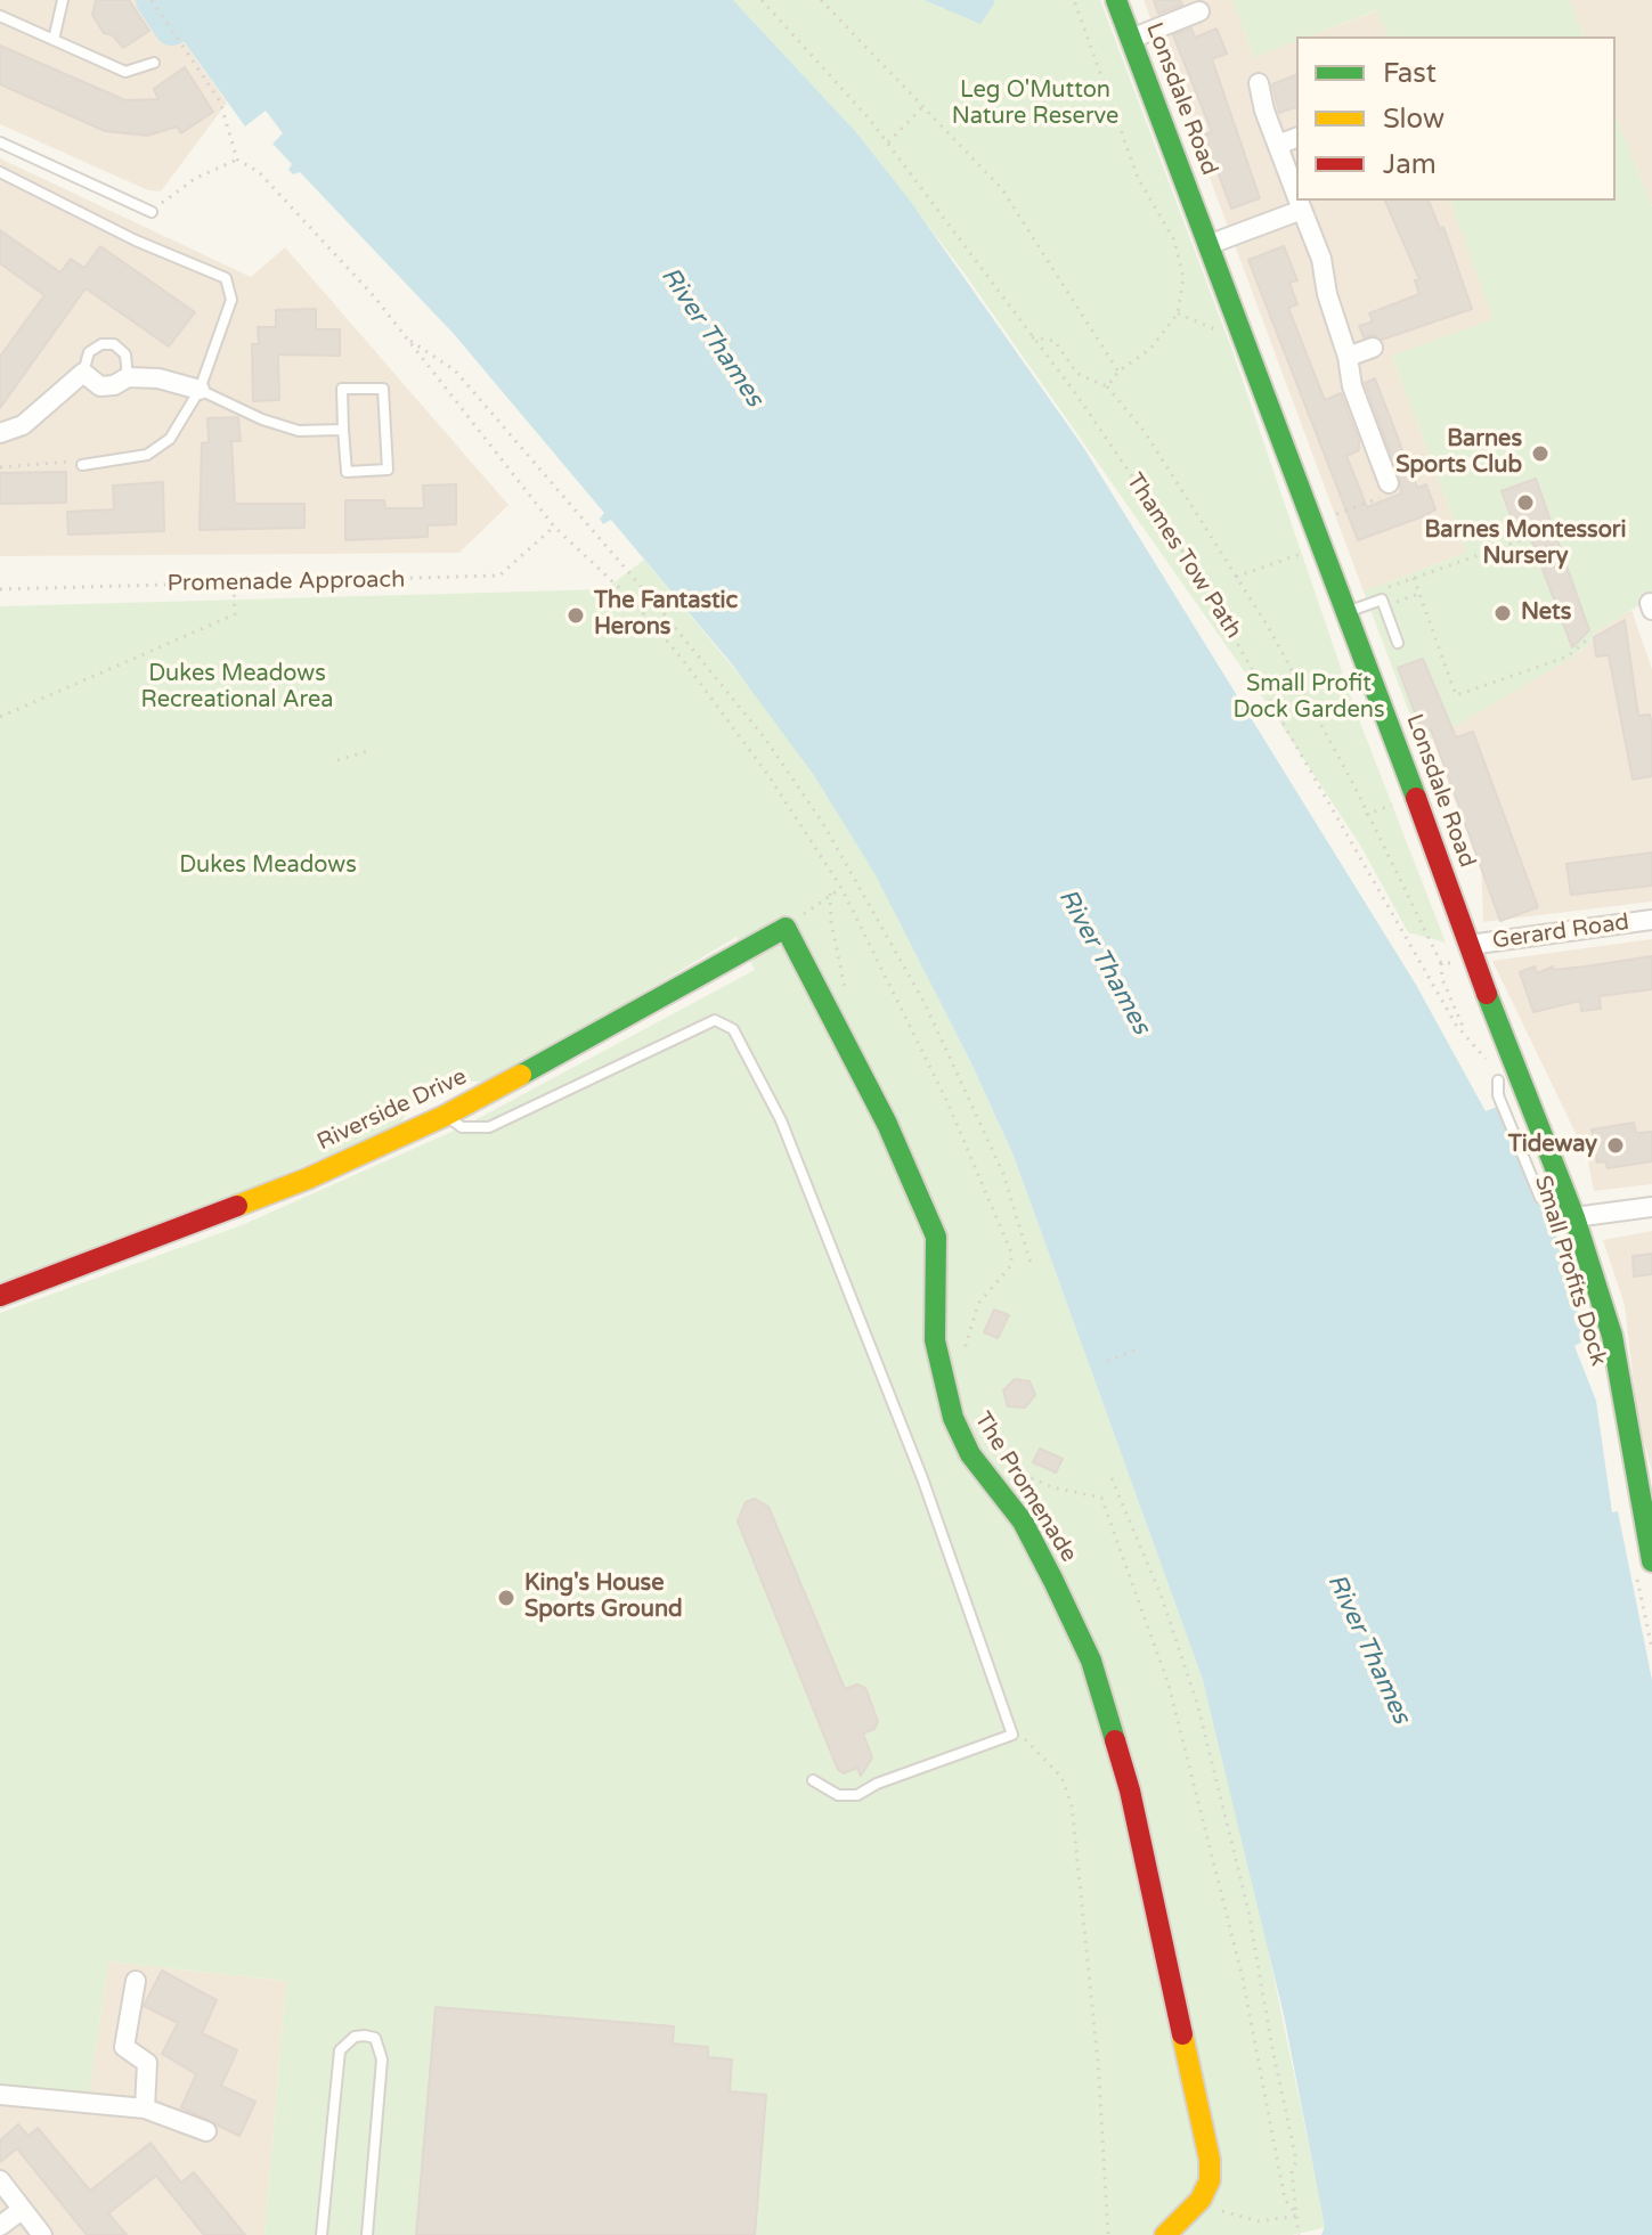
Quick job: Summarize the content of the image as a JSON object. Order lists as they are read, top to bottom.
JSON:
{
  "streets": {
    "street": [
      "Lonsdale Road",
      "Gerard Road",
      "Riverside Drive",
      "The Promenade"
    ],
    "path": ["Thames Tow Path", "Promenade Approach"]
  },
  "crossings": [
    ["Lonsdale Road", "Gerard Road"],
    ["Riverside Drive", "The Promenade"]
  ],
  "water": ["River Thames"],
  "parks": [
    "Leg O'Mutton Nature Reserve",
    "Dukes Meadows Recreational Area",
    "Small Profit Dock Gardens",
    "Dukes Meadows"
  ],
  "places": [
    "Barnes Sports Club",
    "Barnes Montessori Nursery",
    "Nets",
    "The Fantastic Herons",
    "Tideway",
    "King's House Sports Ground"
  ],
  "legend": ["Fast", "Slow", "Jam"]
}
